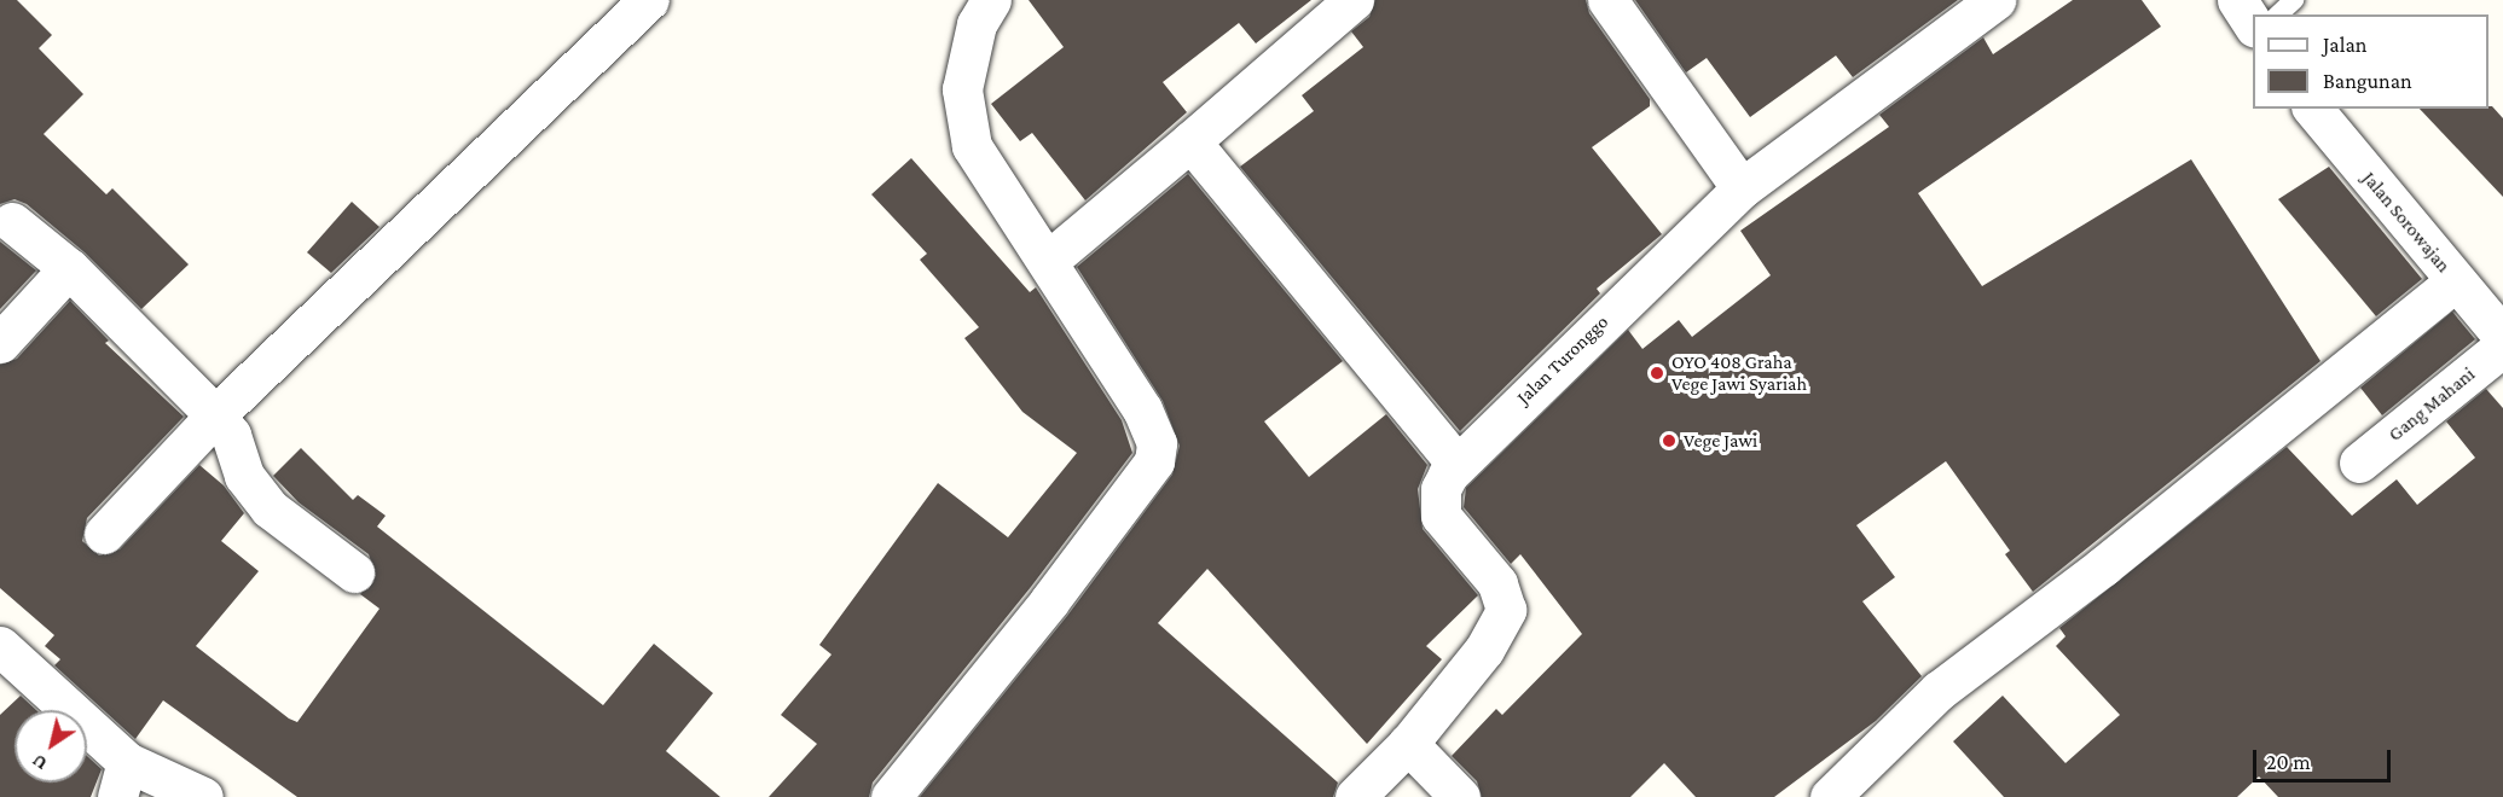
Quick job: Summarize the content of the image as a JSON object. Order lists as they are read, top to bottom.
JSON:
{
  "streets": {
    "street": ["Jalan Sorowajan", "Jalan Turonggo", "Gang Mahani"]
  },
  "places": ["OYO 408 Graha Vege Jawi Syariah", "Vege Jawi"],
  "legend": ["Jalan", "Bangunan"],
  "scale_bar": "20 m",
  "north": "bottom left"
}
